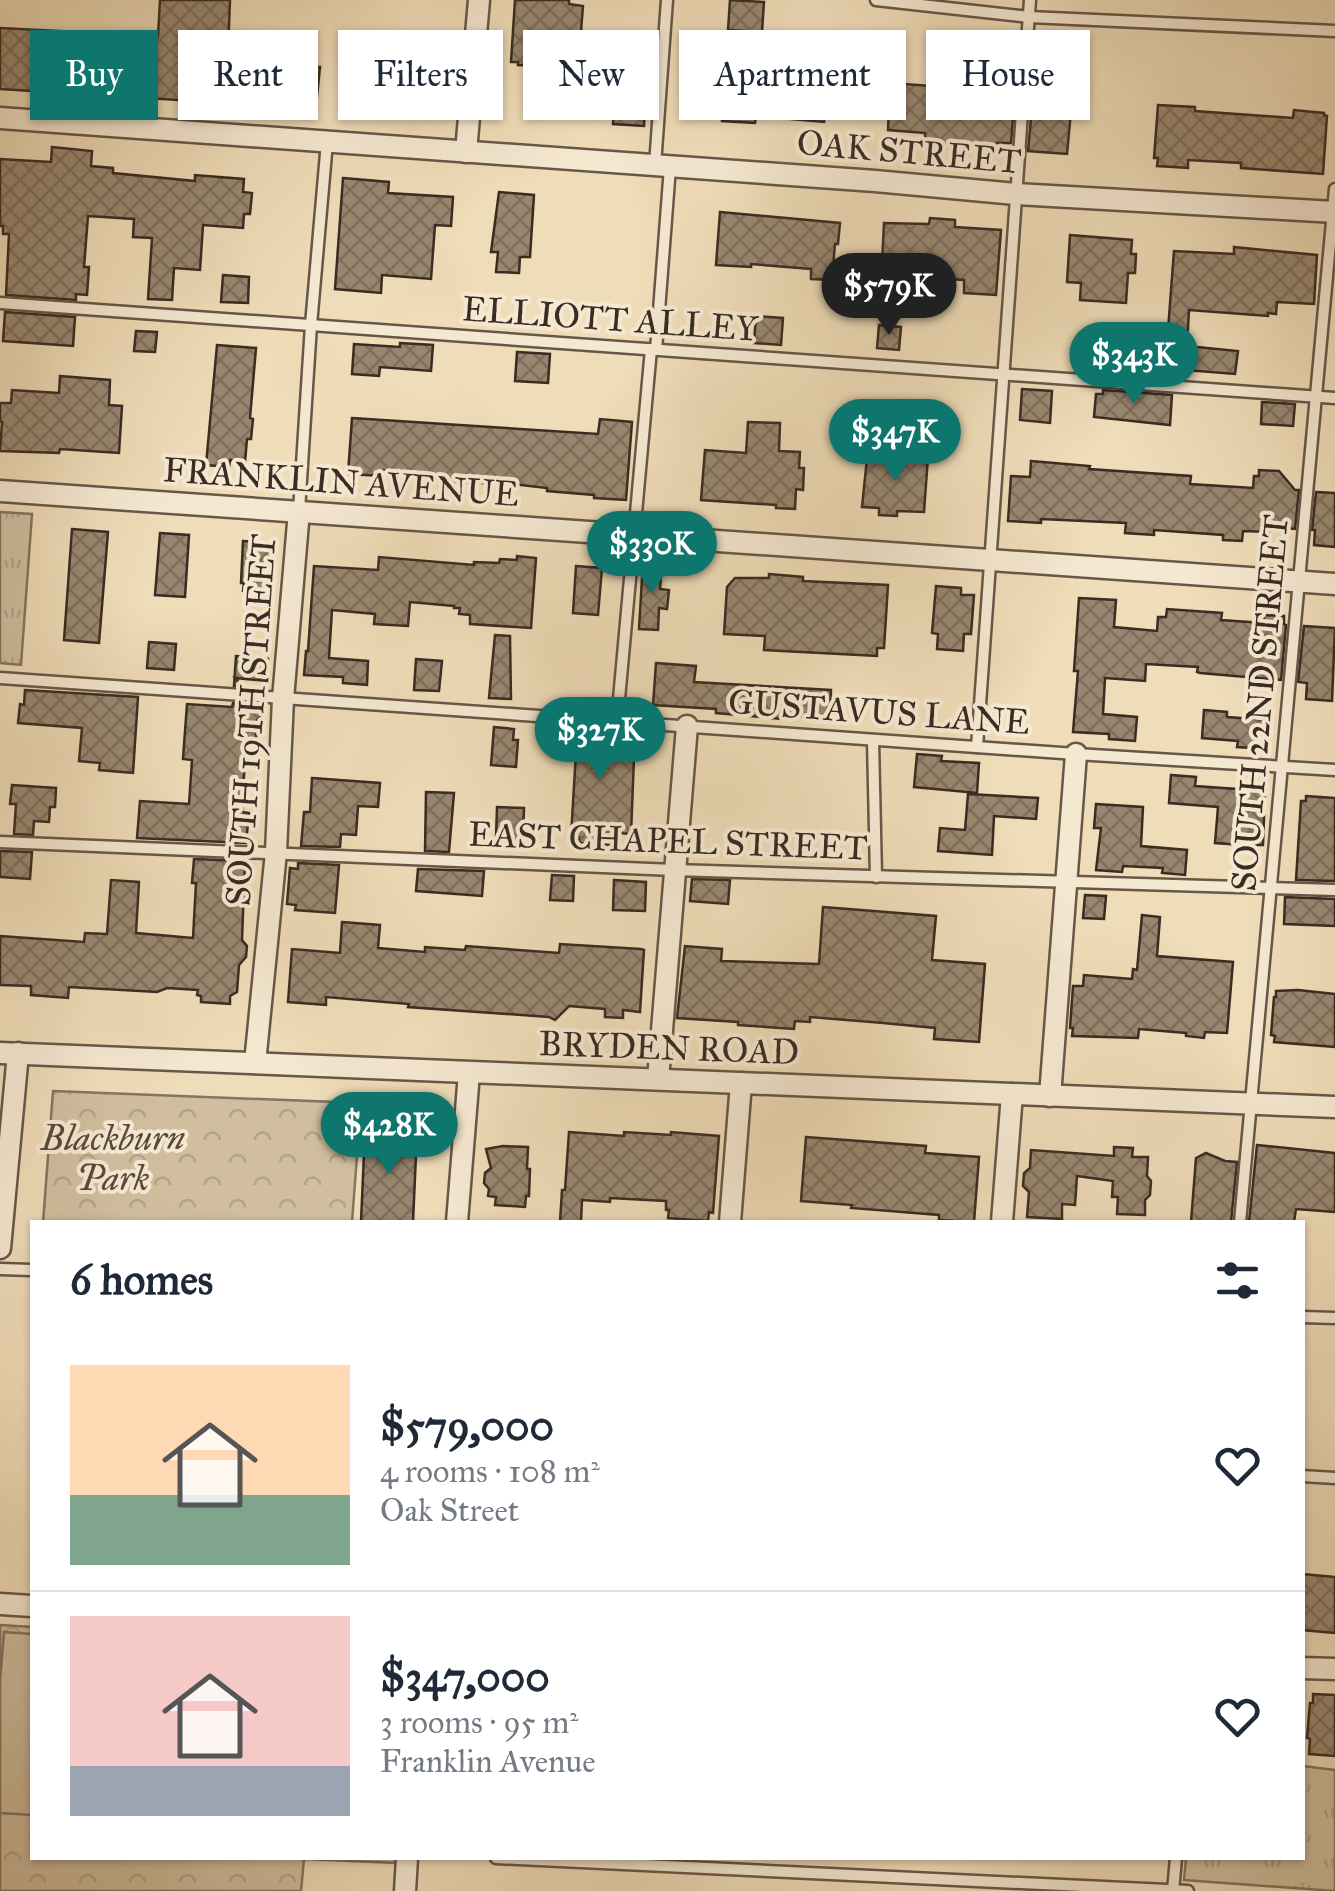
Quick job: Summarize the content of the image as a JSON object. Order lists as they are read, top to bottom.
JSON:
{
  "streets": {
    "street": [
      "OAK STREET",
      "FRANKLIN AVENUE",
      "SOUTH 19TH STREET",
      "BRYDEN ROAD"
    ],
    "lane": [
      "ELLIOTT ALLEY",
      "SOUTH 22ND STREET",
      "GUSTAVUS LANE",
      "EAST CHAPEL STREET"
    ]
  },
  "crossings": [
    ["OAK STREET", "SOUTH 22ND STREET"],
    ["OAK STREET", "SOUTH 19TH STREET"],
    ["ELLIOTT ALLEY", "SOUTH 22ND STREET"],
    ["ELLIOTT ALLEY", "SOUTH 19TH STREET"],
    ["FRANKLIN AVENUE", "SOUTH 22ND STREET"],
    ["FRANKLIN AVENUE", "SOUTH 19TH STREET"],
    ["SOUTH 22ND STREET", "GUSTAVUS LANE"],
    ["SOUTH 22ND STREET", "EAST CHAPEL STREET"],
    ["SOUTH 22ND STREET", "BRYDEN ROAD"],
    ["GUSTAVUS LANE", "SOUTH 19TH STREET"],
    ["SOUTH 19TH STREET", "EAST CHAPEL STREET"],
    ["SOUTH 19TH STREET", "BRYDEN ROAD"]
  ],
  "parks": ["Blackburn Park"],
  "page": {
    "chip": [
      "Buy",
      "Rent",
      "Filters",
      "New",
      "Apartment",
      "House"
    ],
    "price": [
      "$579K",
      "$343K",
      "$347K",
      "$330K",
      "$327K",
      "$428K"
    ],
    "heading": "6 homes",
    "list": [
      {
        "name": "$579,000",
        "note": "4 rooms · 108 m² · Oak Street"
      },
      {
        "name": "$347,000",
        "note": "3 rooms · 95 m² · Franklin Avenue"
      }
    ]
  }
}
